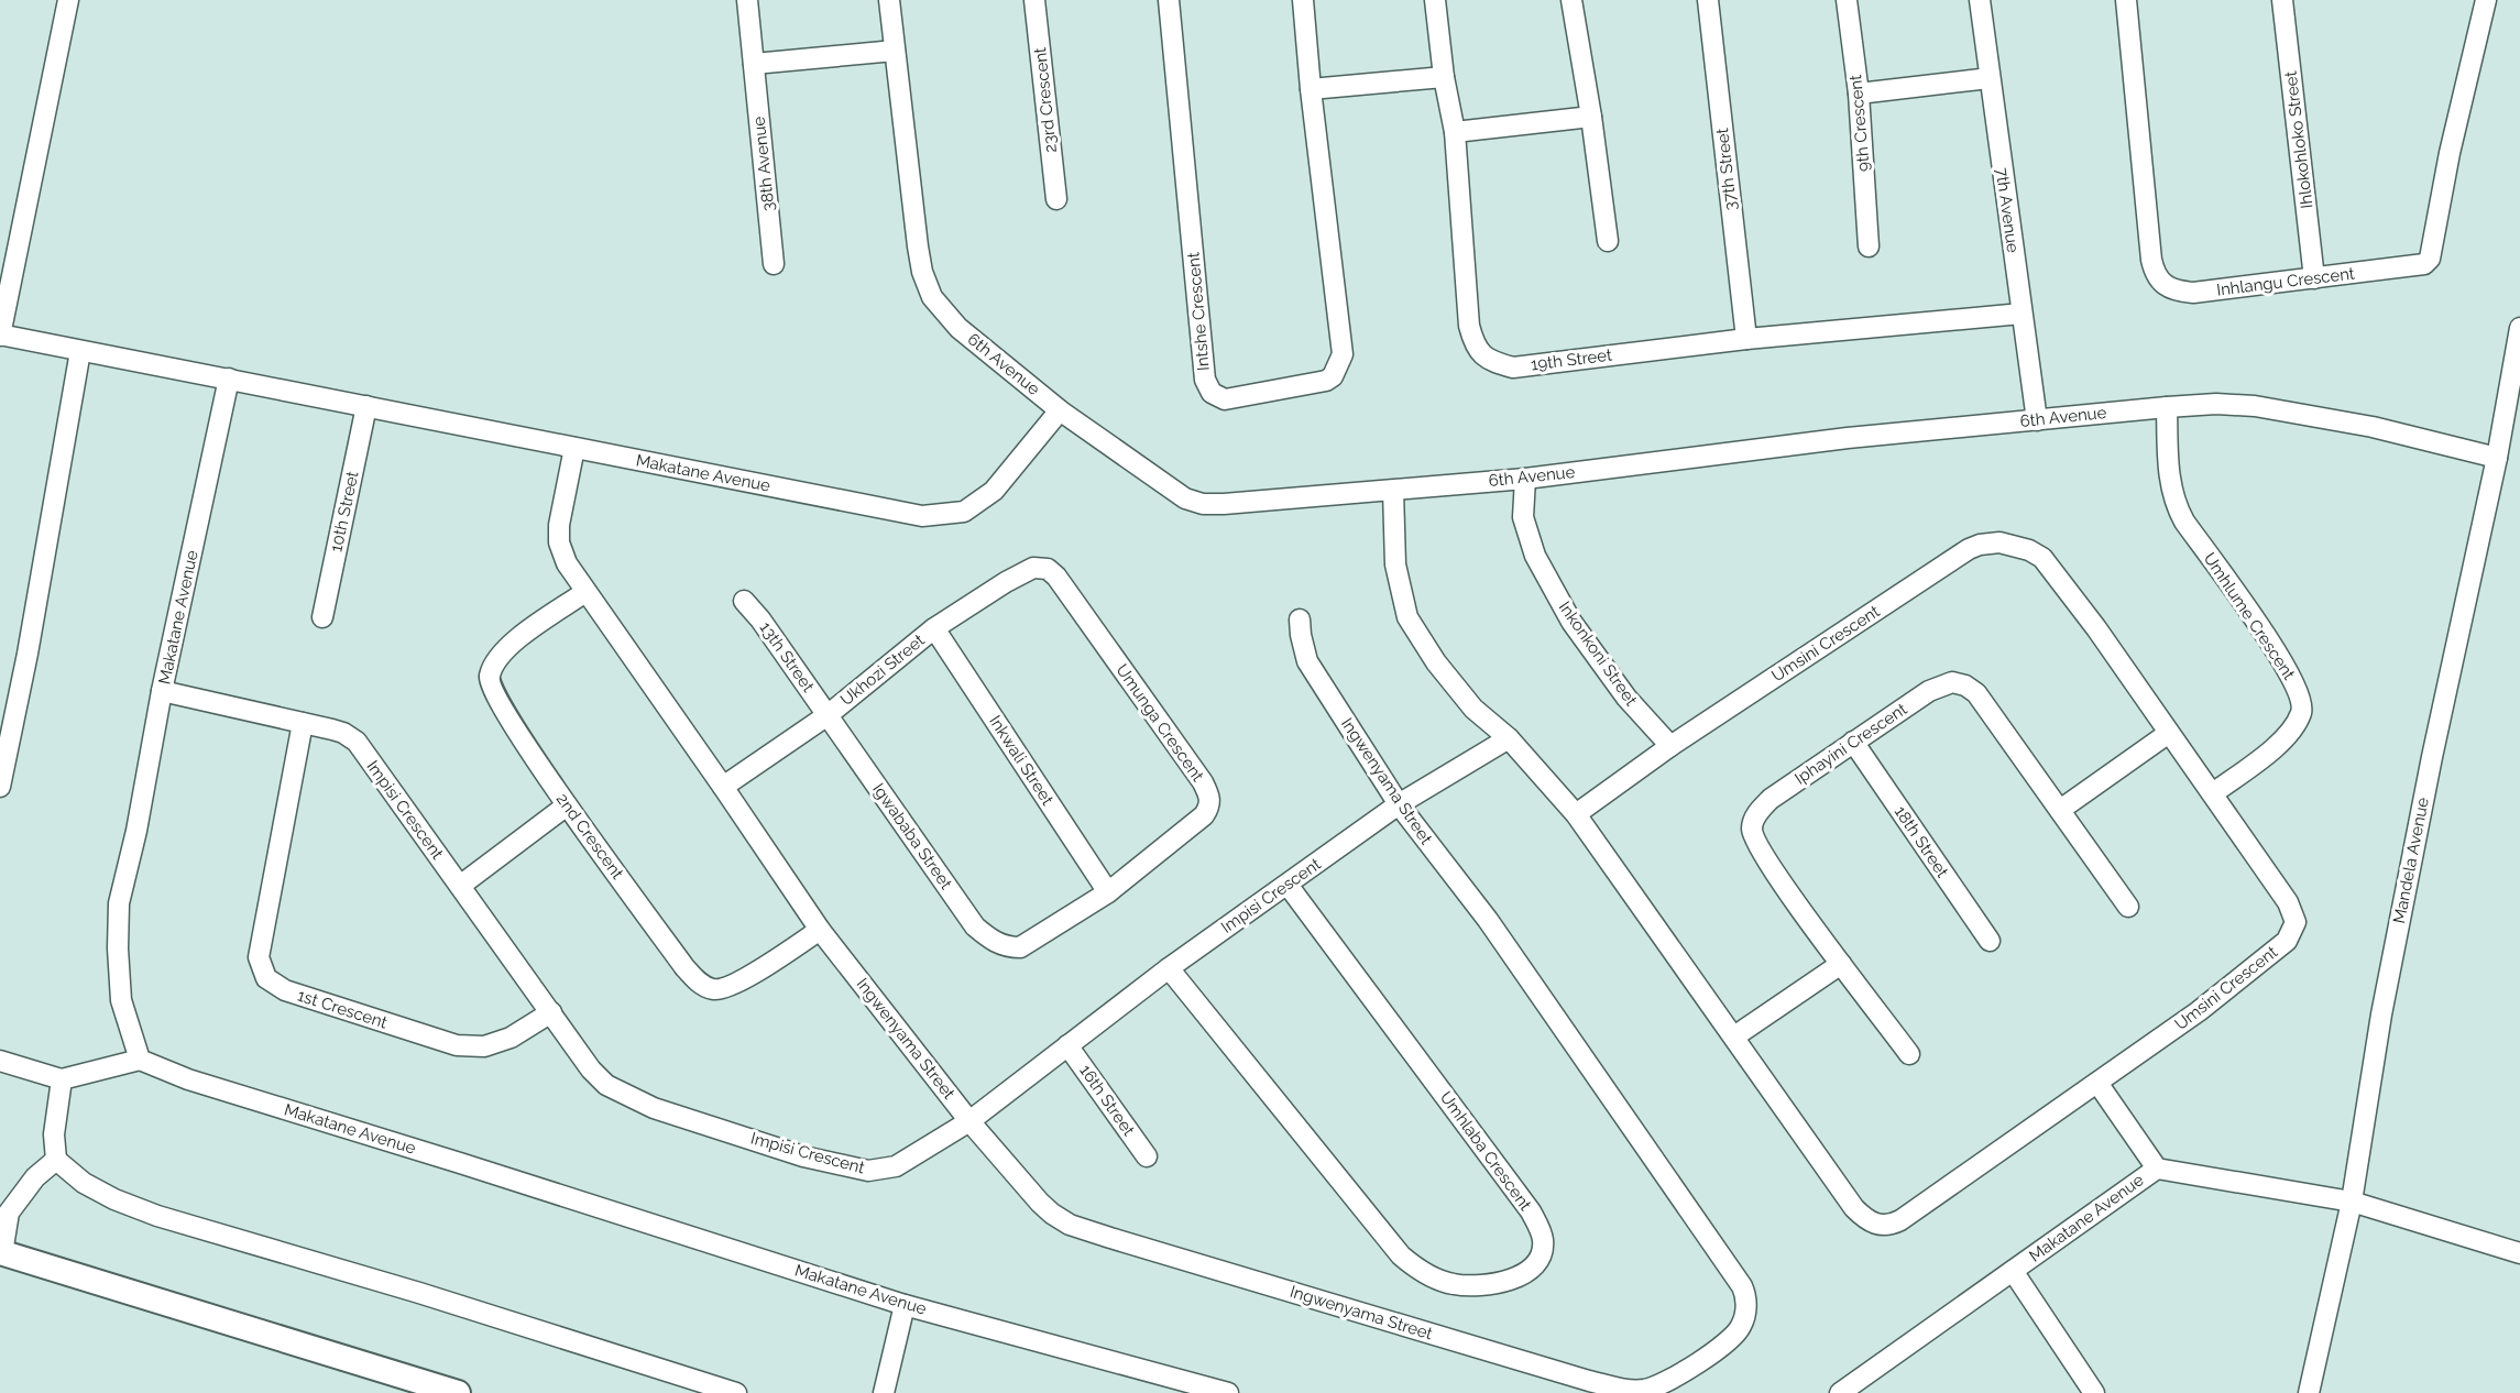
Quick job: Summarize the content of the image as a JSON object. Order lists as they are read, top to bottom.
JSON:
{
  "streets": {
    "street": [
      "23rd Crescent",
      "9th Crescent",
      "Ihlokohloko Street",
      "38th Avenue",
      "37th Street",
      "7th Avenue",
      "Inhlangu Crescent",
      "Intshe Crescent",
      "19th Street",
      "6th Avenue",
      "Makatane Avenue",
      "10th Street",
      "Umhlume Crescent",
      "Umsini Crescent",
      "Inkonkoni Street",
      "13th Street",
      "Ukhozi Street",
      "Umunga Crescent",
      "Iphayini Crescent",
      "Inkwali Street",
      "Ingwenyama Street",
      "Impisi Crescent",
      "2nd Crescent",
      "Igwababa Street",
      "18th Street",
      "Mandela Avenue",
      "1st Crescent",
      "16th Street",
      "Umhlaba Crescent"
    ]
  },
  "crossings": [
    ["Ihlokohloko Street", "Inhlangu Crescent"],
    ["37th Street", "19th Street"],
    ["7th Avenue", "19th Street"],
    ["7th Avenue", "6th Avenue"],
    ["6th Avenue", "Makatane Avenue"],
    ["6th Avenue", "Umhlume Crescent"],
    ["6th Avenue", "Umsini Crescent"],
    ["6th Avenue", "Inkonkoni Street"],
    ["6th Avenue", "Mandela Avenue"],
    ["Makatane Avenue", "10th Street"],
    ["Makatane Avenue", "Ingwenyama Street"],
    ["Makatane Avenue", "Impisi Crescent"],
    ["Makatane Avenue", "Mandela Avenue"],
    ["Umhlume Crescent", "Umsini Crescent"],
    ["Umsini Crescent", "Inkonkoni Street"],
    ["Umsini Crescent", "Impisi Crescent"],
    ["13th Street", "Ukhozi Street"],
    ["13th Street", "Igwababa Street"],
    ["Ukhozi Street", "Umunga Crescent"],
    ["Ukhozi Street", "Inkwali Street"],
    ["Ukhozi Street", "Ingwenyama Street"],
    ["Ukhozi Street", "Igwababa Street"],
    ["Umunga Crescent", "Inkwali Street"],
    ["Umunga Crescent", "Igwababa Street"],
    ["Iphayini Crescent", "18th Street"],
    ["Ingwenyama Street", "Impisi Crescent"],
    ["Ingwenyama Street", "2nd Crescent"],
    ["Impisi Crescent", "1st Crescent"],
    ["Impisi Crescent", "16th Street"],
    ["Impisi Crescent", "Umhlaba Crescent"]
  ]
}
